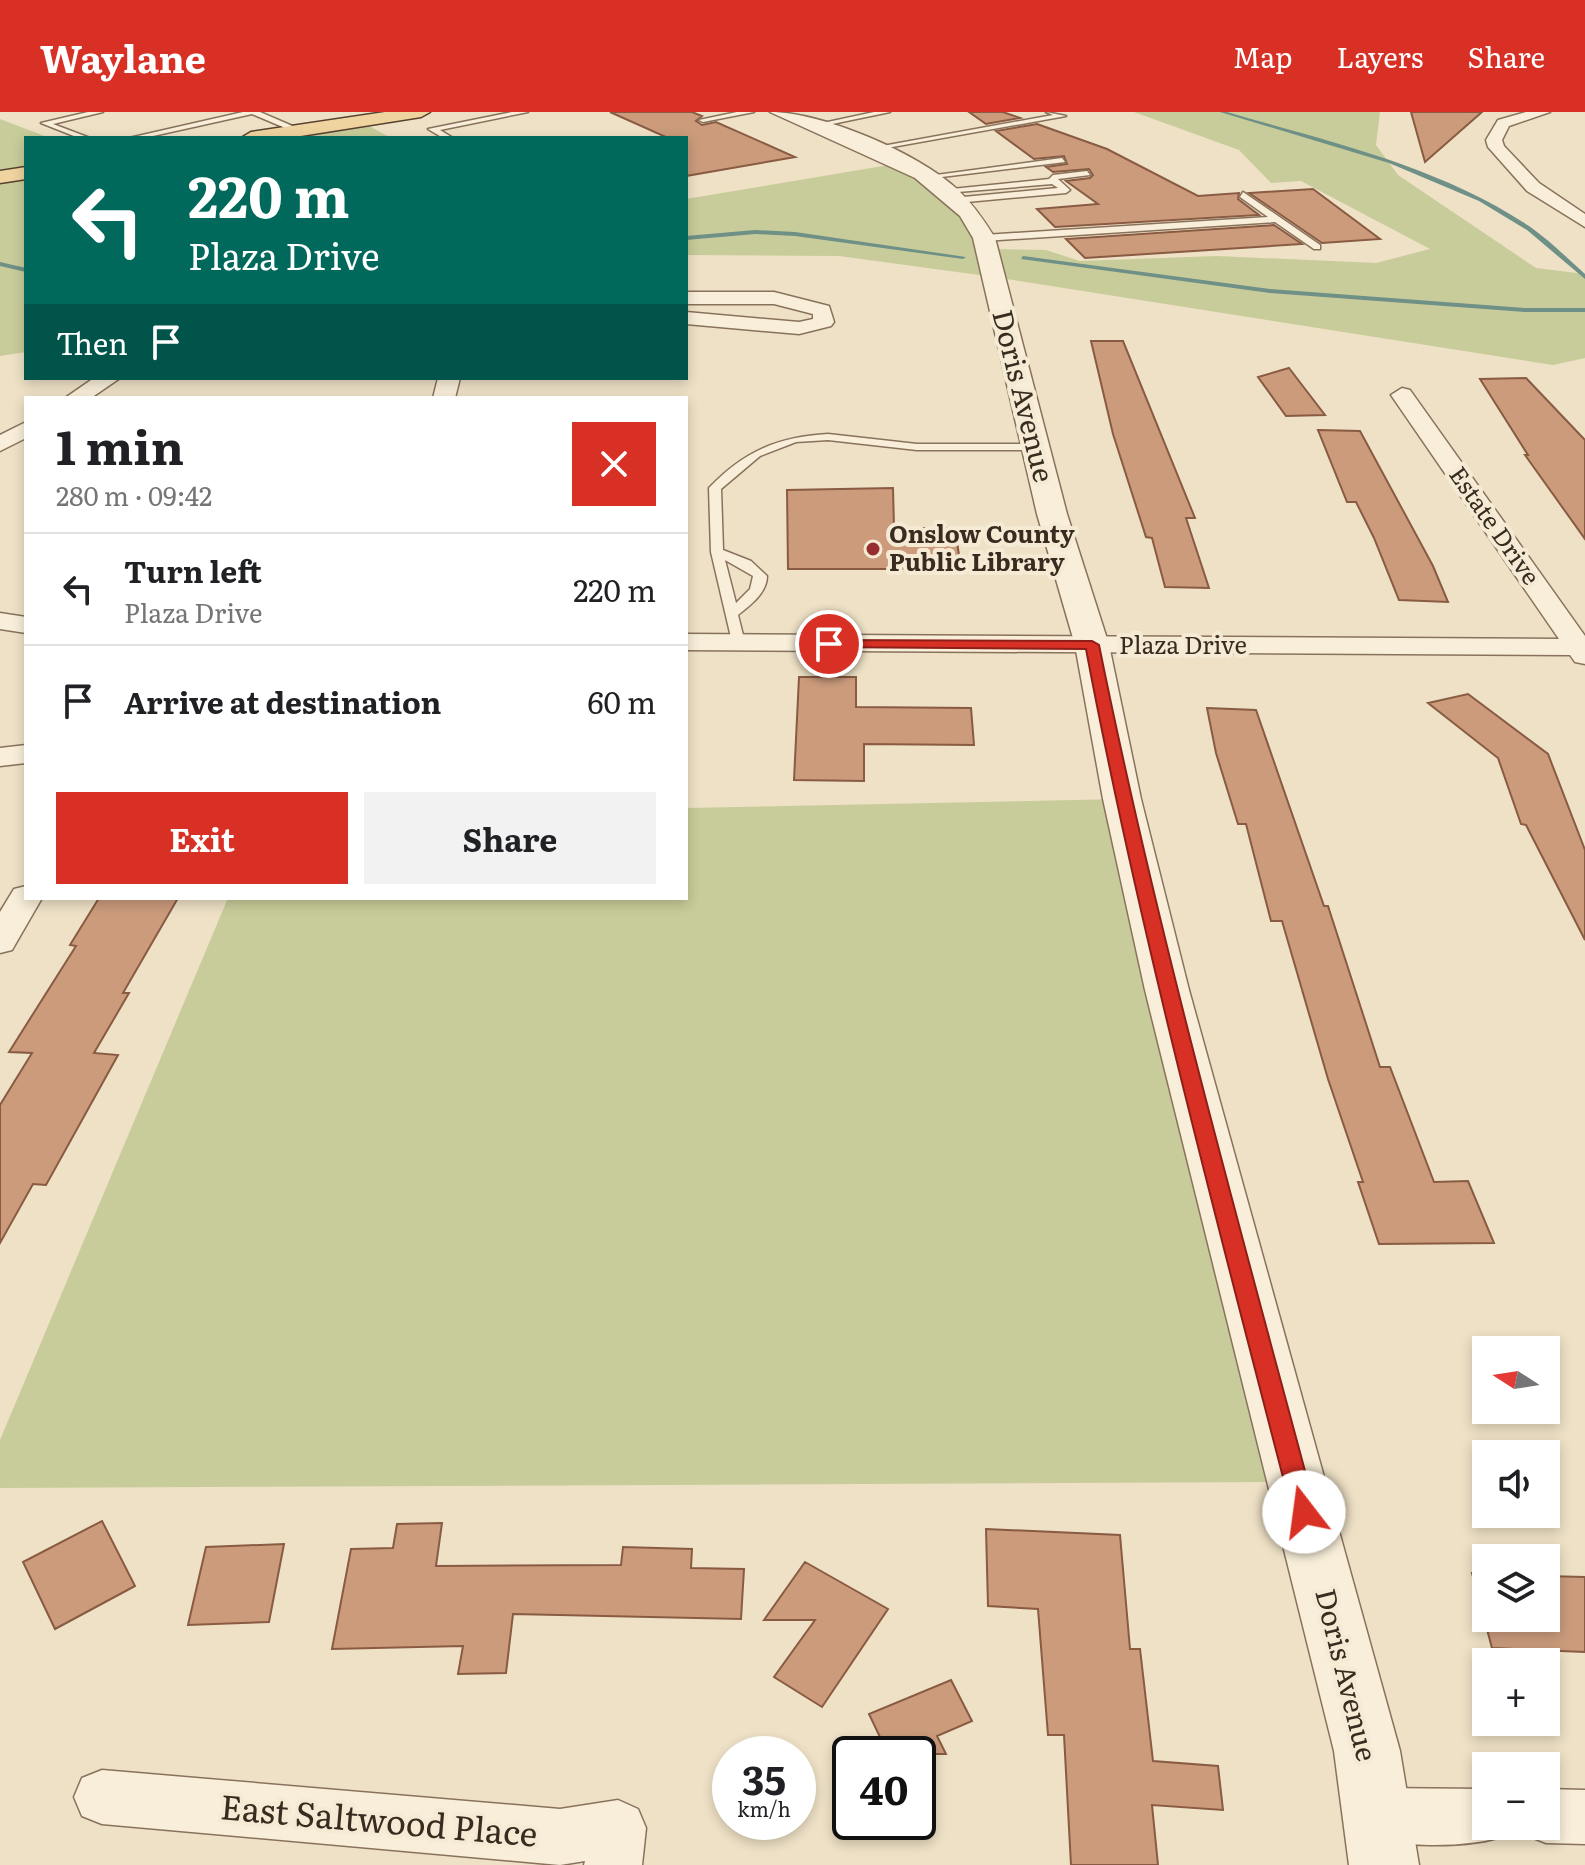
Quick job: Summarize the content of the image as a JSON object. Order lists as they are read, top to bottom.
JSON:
{
  "streets": {
    "street": [
      "Doris Avenue",
      "Estate Drive",
      "Plaza Drive",
      "East Saltwood Place"
    ]
  },
  "crossings": [
    ["Doris Avenue", "Plaza Drive"],
    ["Estate Drive", "Plaza Drive"]
  ],
  "places": ["Onslow County Public Library"],
  "north": "left",
  "page": {
    "header": "Waylane",
    "nav": ["Map", "Layers", "Share"],
    "turn": ["220 m", "Plaza Drive"],
    "then": "Then",
    "heading": ["1 min", "280 m · 09:42"],
    "list": [
      {
        "name": "Turn left",
        "note": "Plaza Drive",
        "value": "220 m"
      },
      {
        "name": "Arrive at destination",
        "value": "60 m"
      }
    ],
    "buttons": ["Exit", "Share"],
    "map_buttons": ["+", "−"],
    "speed": "35 km/h",
    "limit": "40"
  }
}
